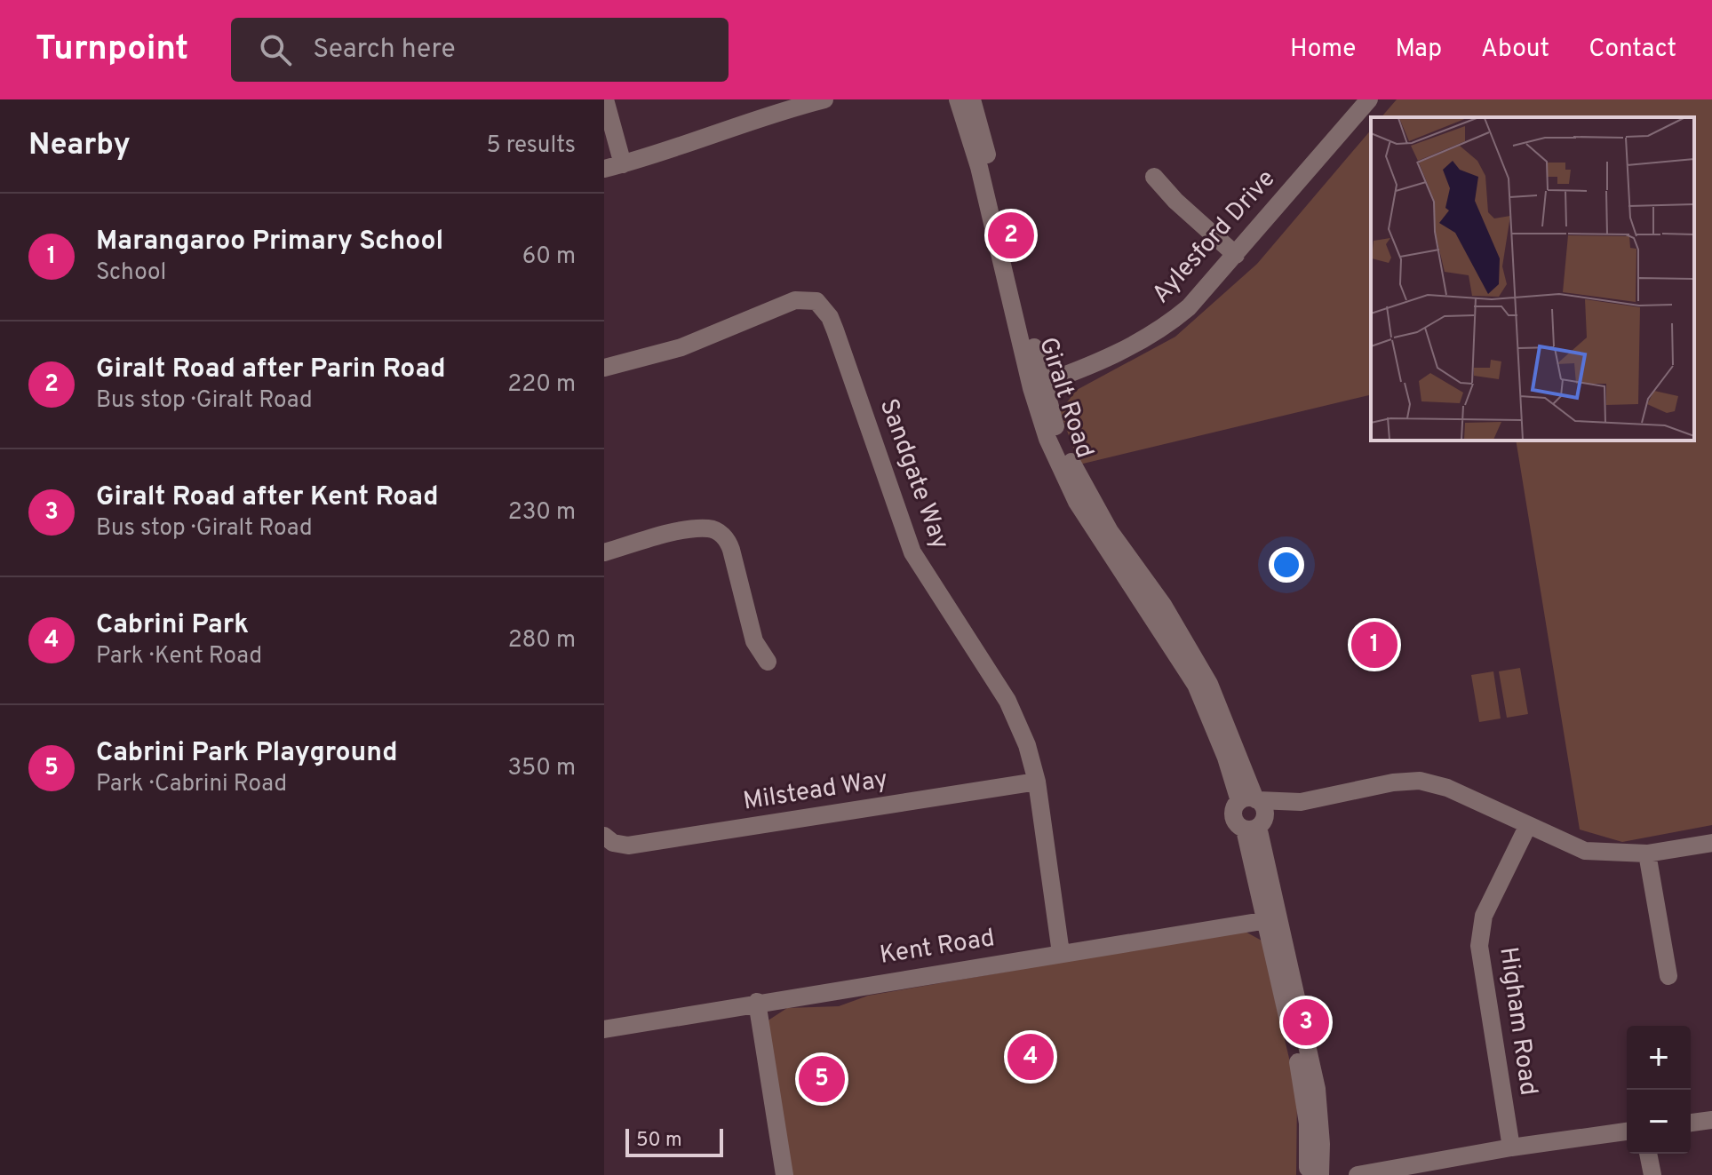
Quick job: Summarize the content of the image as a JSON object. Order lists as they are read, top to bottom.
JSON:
{
  "streets": {
    "street": [
      "Aylesford Drive",
      "Giralt Road",
      "Sandgate Way",
      "Milstead Way",
      "Kent Road",
      "Higham Road"
    ]
  },
  "crossings": [
    ["Aylesford Drive", "Giralt Road"],
    ["Sandgate Way", "Milstead Way"],
    ["Sandgate Way", "Kent Road"]
  ],
  "scale_bar": "50 m",
  "page": {
    "header": "Turnpoint",
    "search": "Search here",
    "nav": [
      "Home",
      "Map",
      "About",
      "Contact"
    ],
    "heading": ["Nearby", "5 results"],
    "list": [
      {
        "mark": "1",
        "name": "Marangaroo Primary School",
        "note": "School",
        "value": "60 m"
      },
      {
        "mark": "2",
        "name": "Giralt Road after Parin Road",
        "note": "Bus stop · Giralt Road",
        "value": "220 m"
      },
      {
        "mark": "3",
        "name": "Giralt Road after Kent Road",
        "note": "Bus stop · Giralt Road",
        "value": "230 m"
      },
      {
        "mark": "4",
        "name": "Cabrini Park",
        "note": "Park · Kent Road",
        "value": "280 m"
      },
      {
        "mark": "5",
        "name": "Cabrini Park Playground",
        "note": "Park · Cabrini Road",
        "value": "350 m"
      }
    ],
    "pins": [
      "2",
      "1",
      "3",
      "4",
      "5"
    ],
    "map_buttons": ["+", "−"],
    "scale": "50 m"
  }
}
